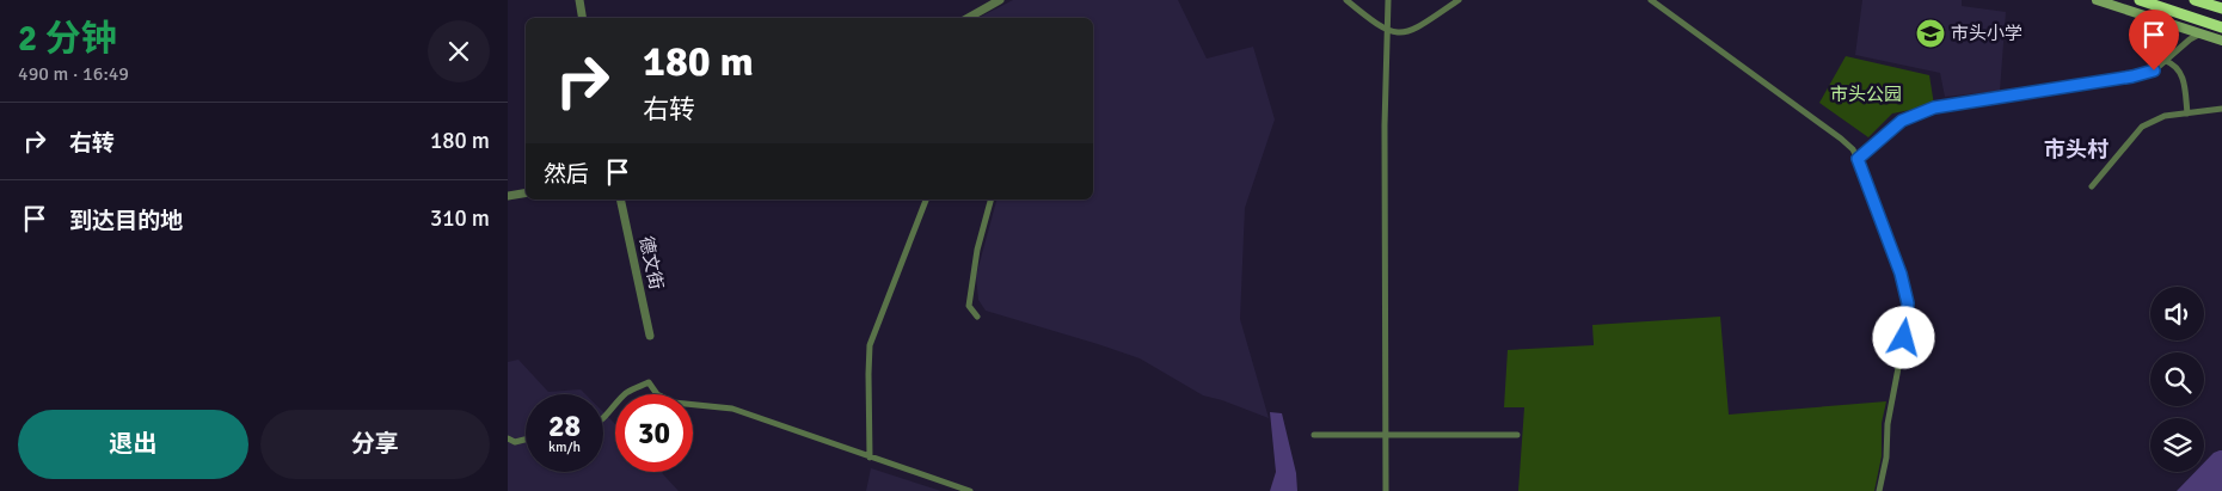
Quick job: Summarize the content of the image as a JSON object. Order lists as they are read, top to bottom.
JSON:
{
  "streets": {
    "street": ["德文街"]
  },
  "districts": ["市头村"],
  "parks": ["市头公园"],
  "places": {
    "school or university": ["市头小学"]
  },
  "page": {
    "heading": ["2 分钟", "490 m · 16:49"],
    "turn": ["180 m", "右转"],
    "list": [
      {
        "name": "右转",
        "value": "180 m"
      },
      {
        "name": "到达目的地",
        "value": "310 m"
      }
    ],
    "then": "然后",
    "speed": "28 km/h",
    "limit": "30",
    "buttons": ["退出", "分享"]
  }
}
